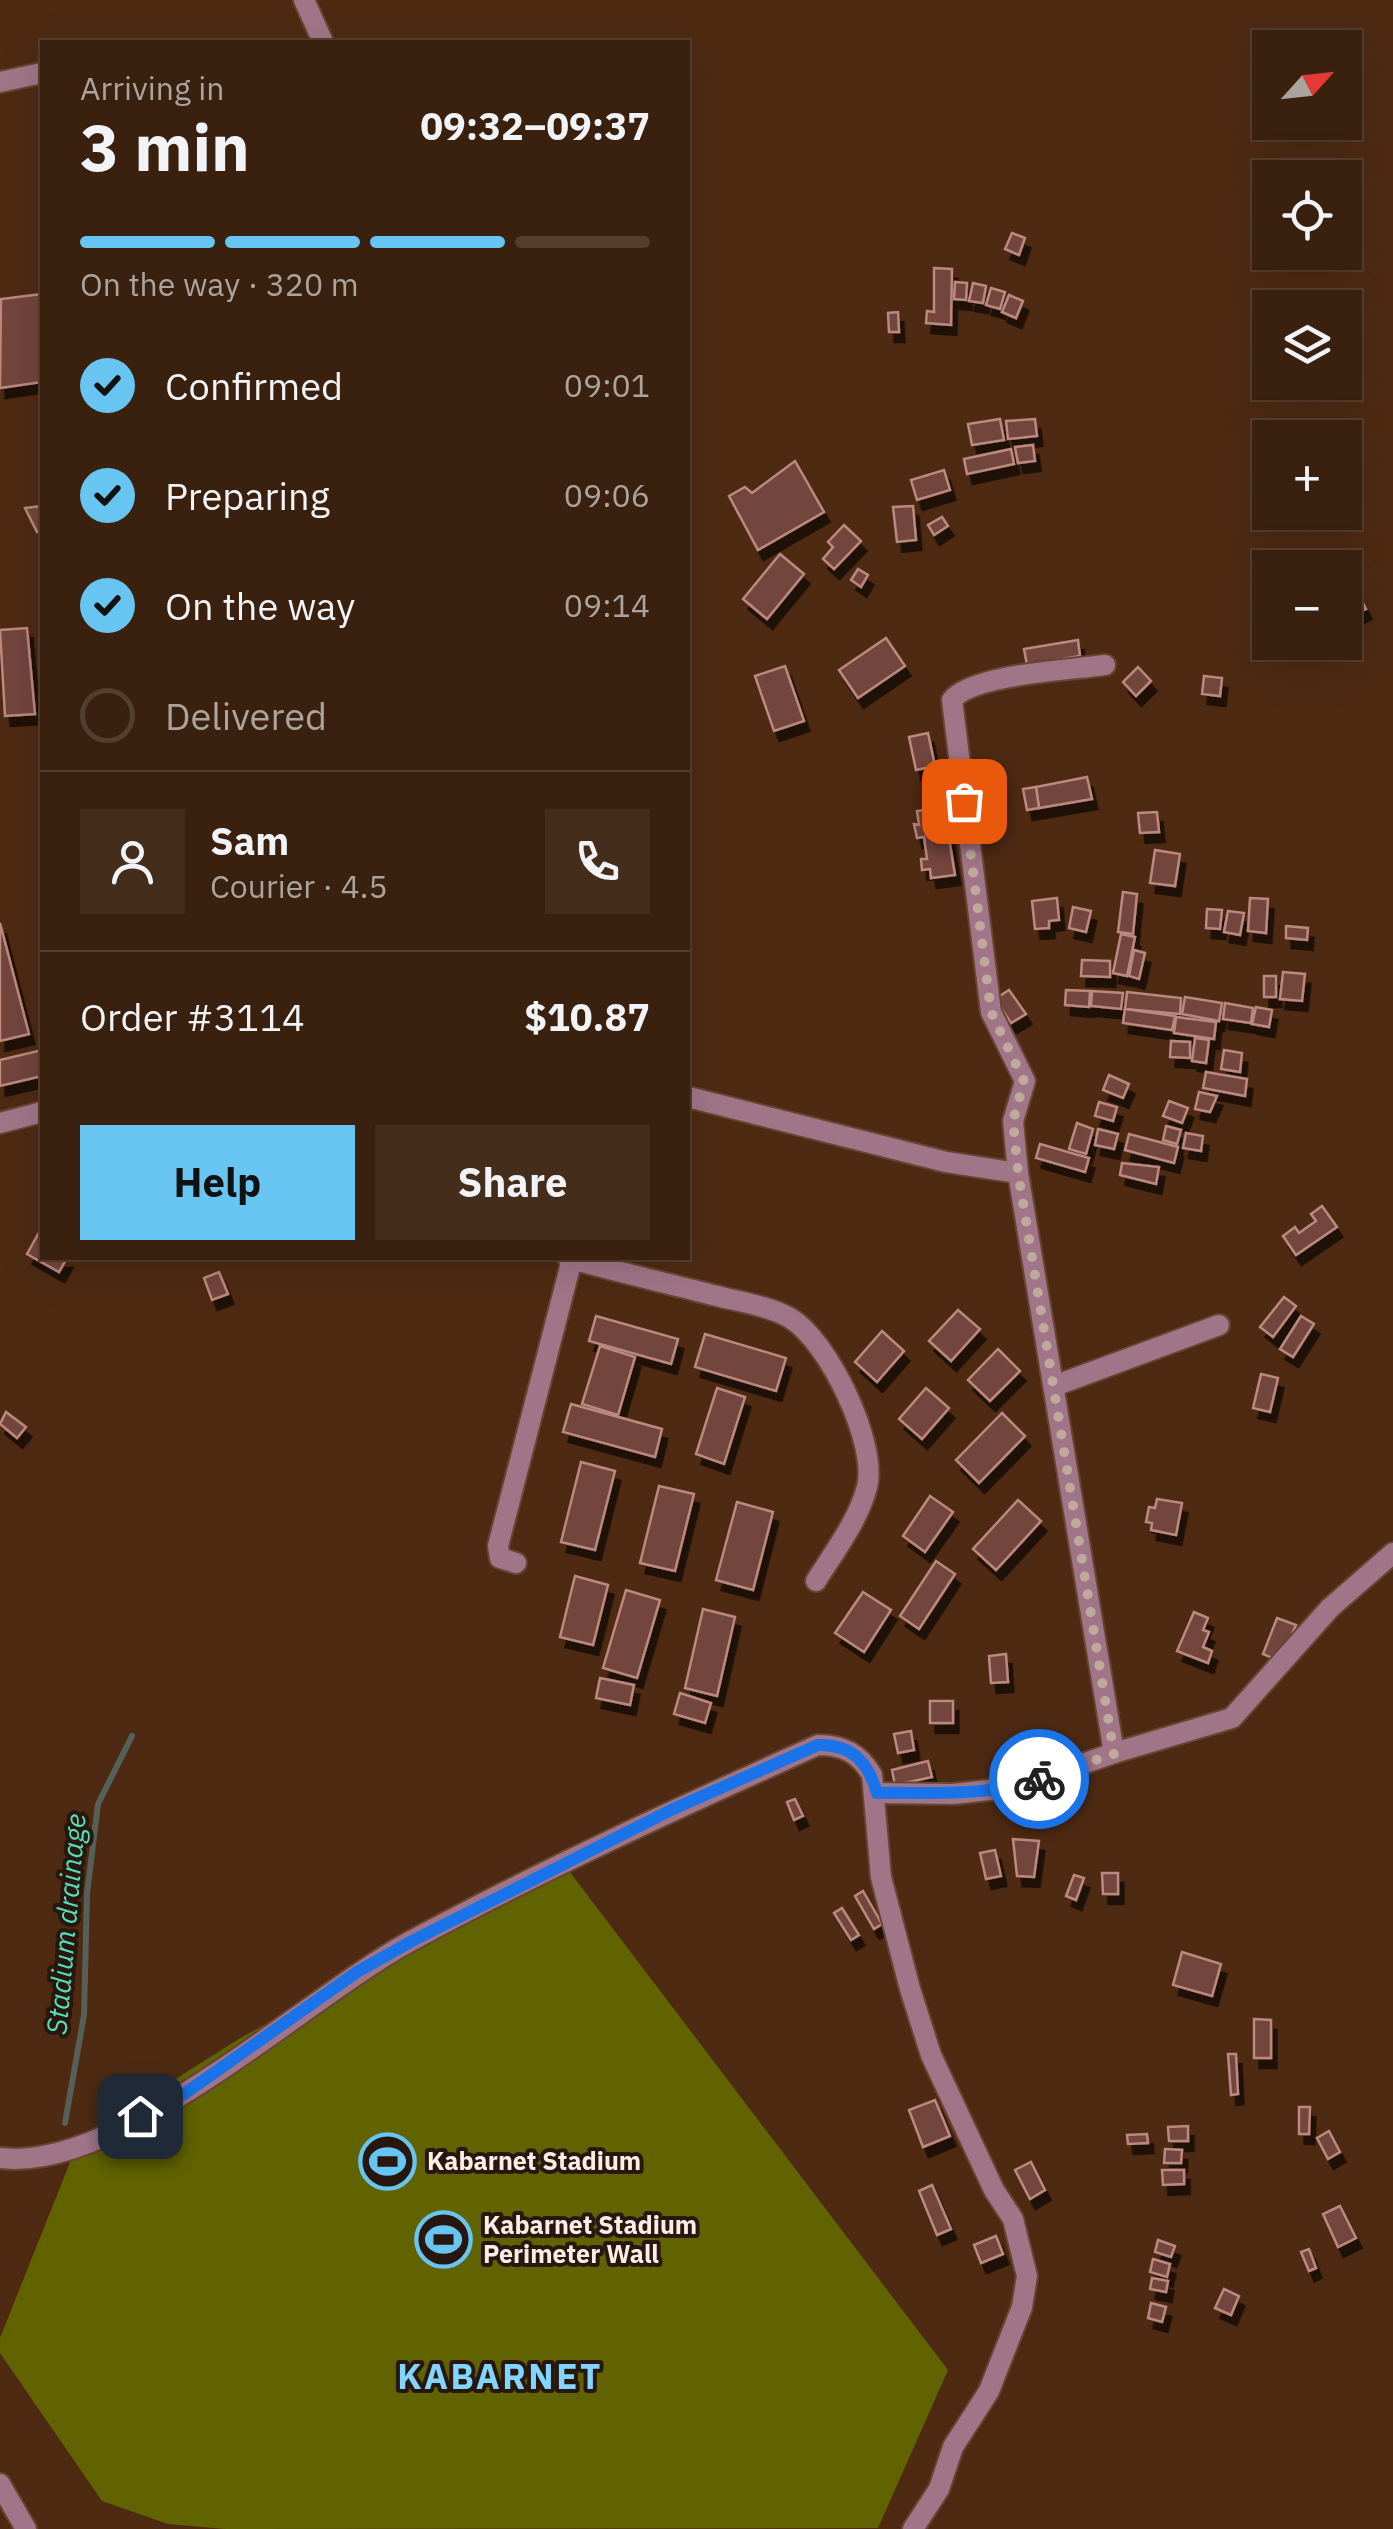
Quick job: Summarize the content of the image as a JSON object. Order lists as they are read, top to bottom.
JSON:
{
  "districts": ["KABARNET"],
  "water": ["Stadium drainage"],
  "places": {
    "sports": ["Kabarnet Stadium", "Kabarnet Stadium Perimeter Wall"]
  },
  "north": "top right",
  "page": {
    "map_buttons": ["+", "−"],
    "heading": ["3 min", "Arriving in", "09:32–09:37"],
    "panel": [
      "Sam",
      "Courier · 4.5",
      "Order #3114",
      "$10.87"
    ],
    "bar": "On the way · 320 m",
    "list": [
      ["Confirmed", "09:01"],
      ["Preparing", "09:06"],
      ["On the way", "09:14"],
      "Delivered"
    ],
    "buttons": ["Help", "Share"]
  }
}
